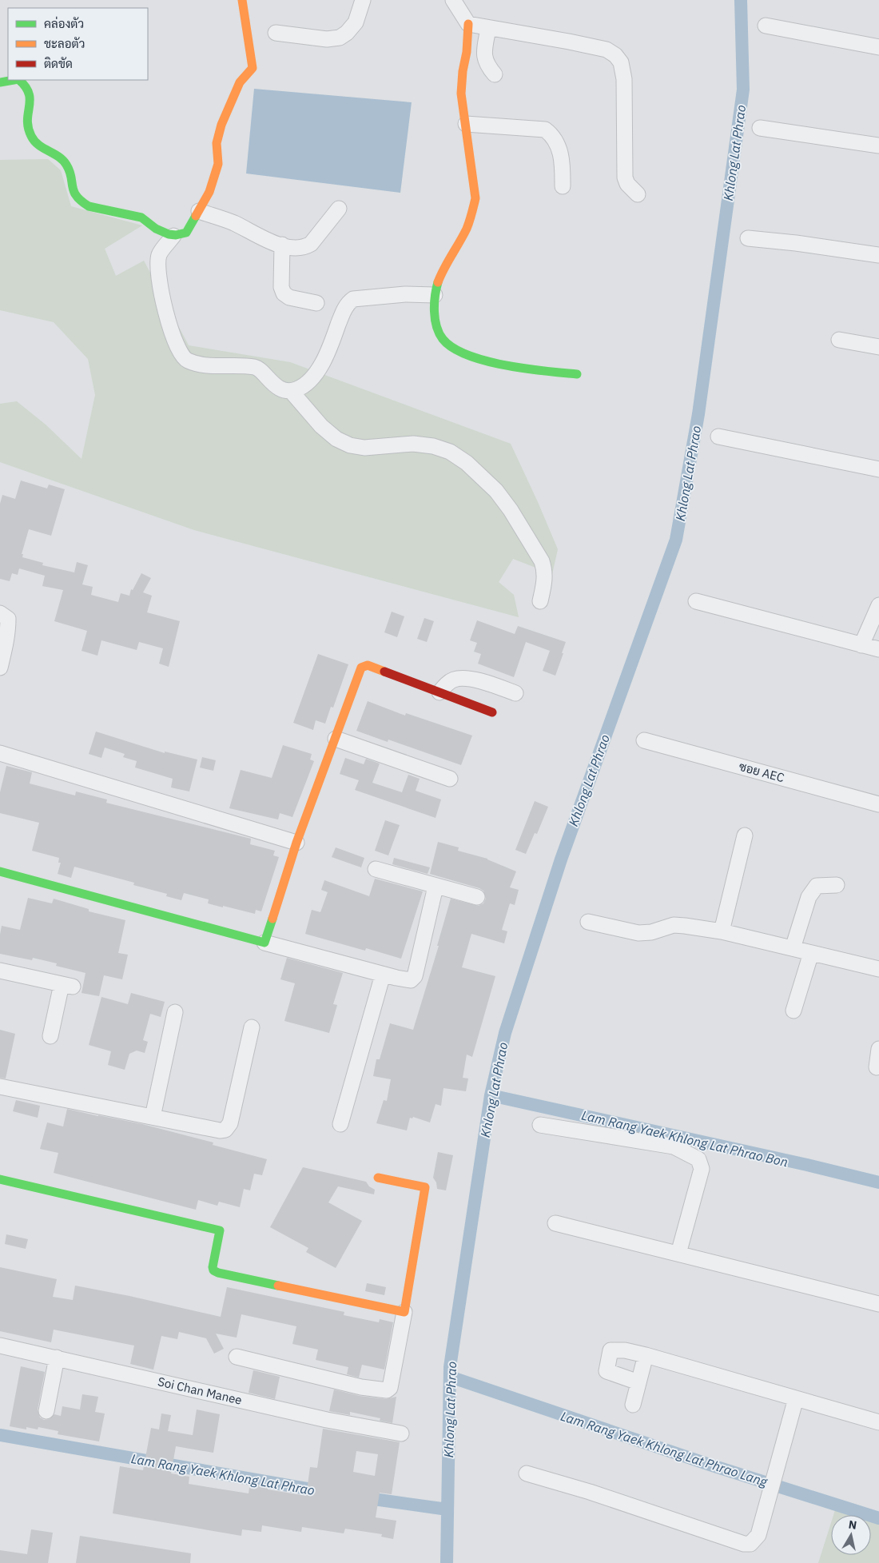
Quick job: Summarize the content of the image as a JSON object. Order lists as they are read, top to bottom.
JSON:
{
  "streets": {
    "street": ["ซอย AEC", "Soi Chan Manee"]
  },
  "water": [
    "Khlong Lat Phrao",
    "Lam Rang Yaek Khlong Lat Phrao Bon",
    "Lam Rang Yaek Khlong Lat Phrao Lang",
    "Lam Rang Yaek Khlong Lat Phrao"
  ],
  "legend": ["คล่องตัว", "ชะลอตัว", "ติดขัด"],
  "north": "top"
}
